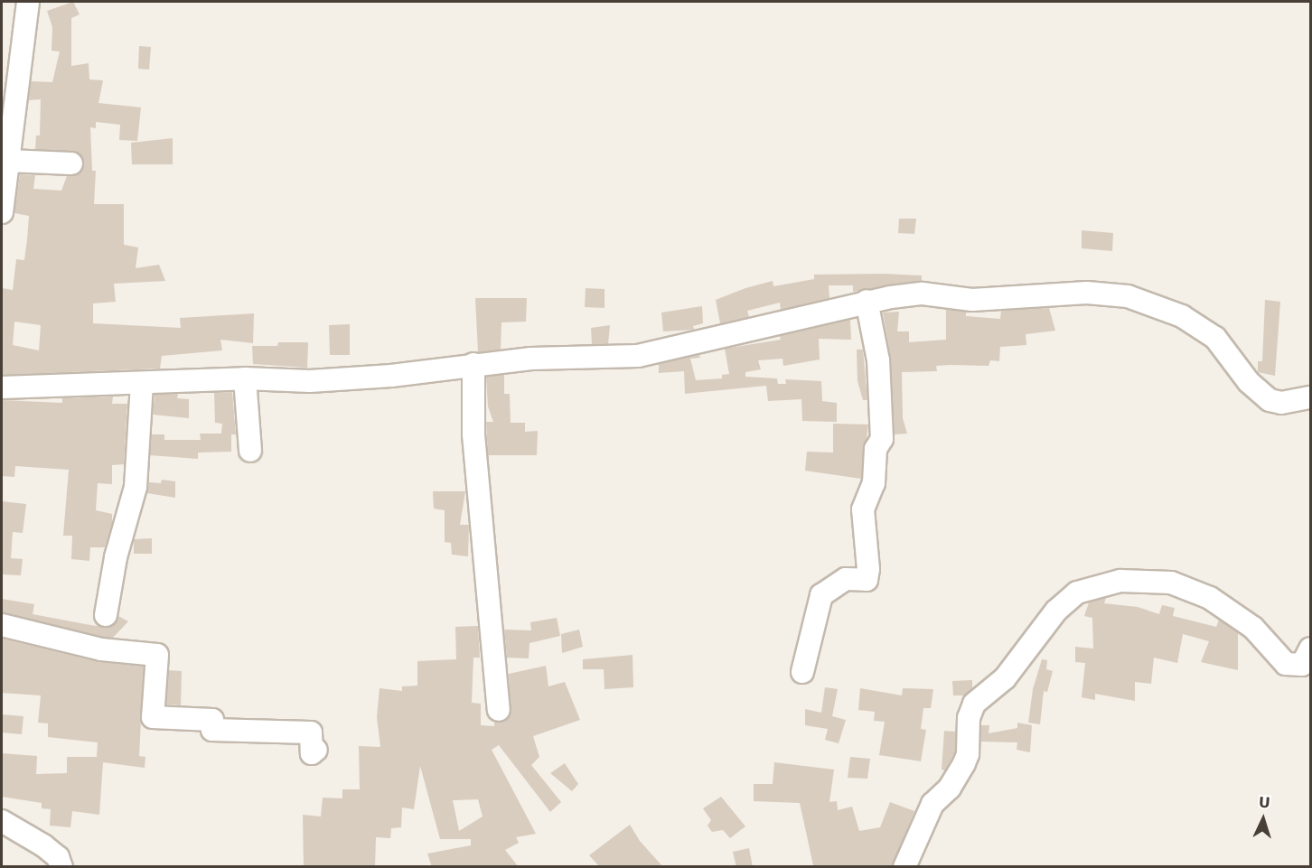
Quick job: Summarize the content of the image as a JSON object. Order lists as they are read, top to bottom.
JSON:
{
  "north": "top"
}
